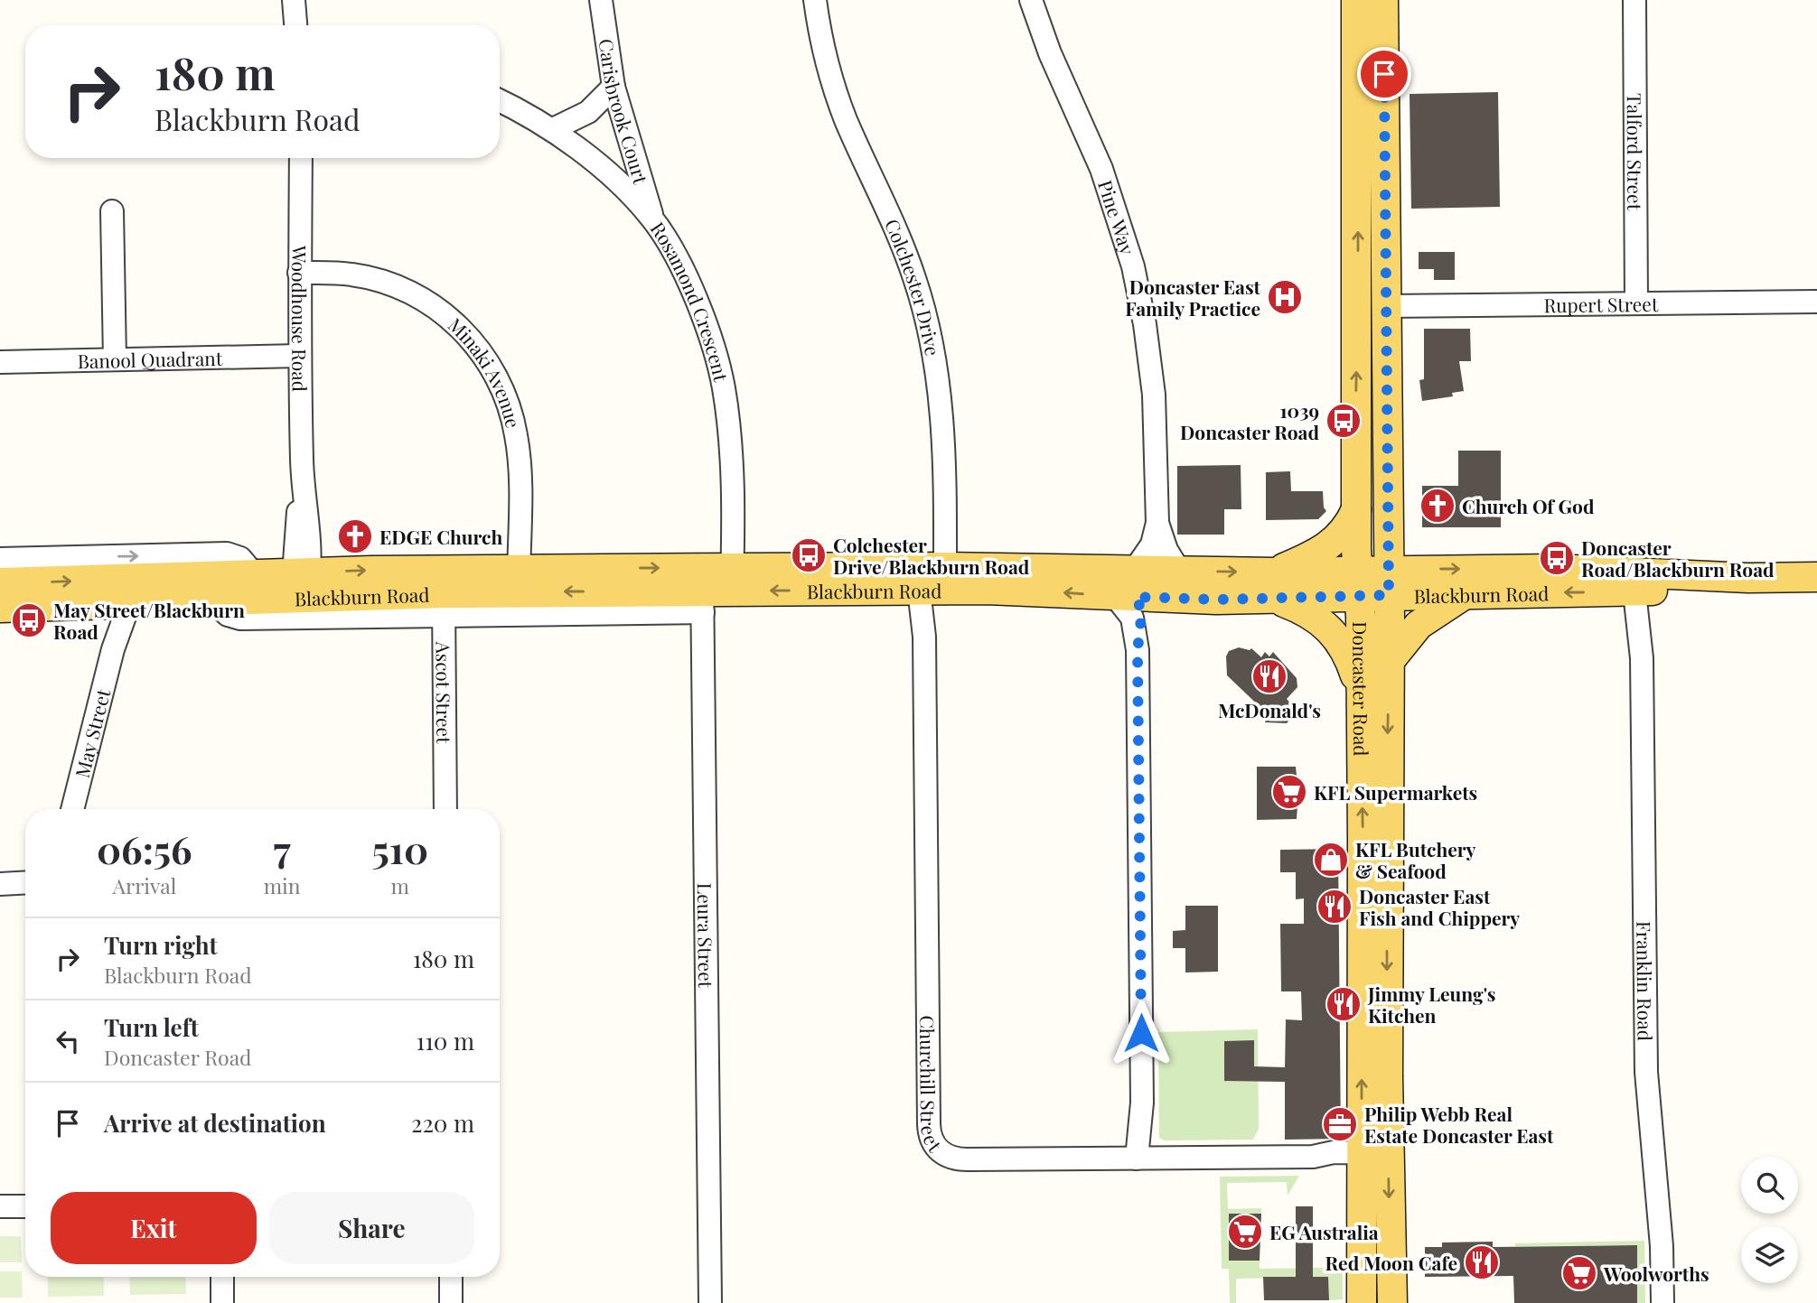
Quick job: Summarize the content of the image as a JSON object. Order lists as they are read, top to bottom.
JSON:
{
  "streets": {
    "main road": ["Blackburn Road", "Doncaster Road"],
    "street": [
      "Carisbrook Court",
      "Talford Street",
      "Pine Way",
      "Colchester Drive",
      "Rosamond Crescent",
      "Rupert Street",
      "Woodhouse Road",
      "Banool Quadrant",
      "Minaki Avenue",
      "Ascot Street",
      "May Street",
      "Leura Street",
      "Franklin Road",
      "Churchill Street"
    ]
  },
  "crossings": [
    ["Carisbrook Court", "Rosamond Crescent"],
    ["Talford Street", "Rupert Street"],
    ["Pine Way", "Blackburn Road"],
    ["Colchester Drive", "Blackburn Road"],
    ["Colchester Drive", "Churchill Street"],
    ["Rosamond Crescent", "Blackburn Road"],
    ["Rupert Street", "Doncaster Road"],
    ["Woodhouse Road", "Banool Quadrant"],
    ["Woodhouse Road", "Minaki Avenue"],
    ["Woodhouse Road", "Blackburn Road"],
    ["Minaki Avenue", "Blackburn Road"],
    ["Blackburn Road", "Doncaster Road"],
    ["Blackburn Road", "Ascot Street"],
    ["Blackburn Road", "May Street"],
    ["Blackburn Road", "Leura Street"],
    ["Blackburn Road", "Franklin Road"],
    ["Blackburn Road", "Churchill Street"],
    ["Doncaster Road", "Churchill Street"]
  ],
  "places": {
    "hospital": ["Doncaster East Family Practice"],
    "bus stop": [
      "1039 Doncaster Road",
      "Colchester Drive/Blackburn Road",
      "Doncaster Road/Blackburn Road",
      "May Street/Blackburn Road"
    ],
    "church": ["Church Of God", "EDGE Church"],
    "restaurant": [
      "McDonald's",
      "Doncaster East Fish and Chippery",
      "Jimmy Leung's Kitchen",
      "Red Moon Cafe"
    ],
    "supermarket": ["KFL Supermarkets", "EG Australia", "Woolworths"],
    "shop": ["KFL Butchery & Seafood"],
    "office": ["Philip Webb Real Estate Doncaster East"]
  },
  "page": {
    "turn": ["180 m", "Blackburn Road"],
    "eta": [
      "06:56",
      "Arrival",
      "7",
      "min",
      "510",
      "m"
    ],
    "list": [
      {
        "name": "Turn right",
        "note": "Blackburn Road",
        "value": "180 m"
      },
      {
        "name": "Turn left",
        "note": "Doncaster Road",
        "value": "110 m"
      },
      {
        "name": "Arrive at destination",
        "value": "220 m"
      }
    ],
    "buttons": ["Exit", "Share"]
  }
}
